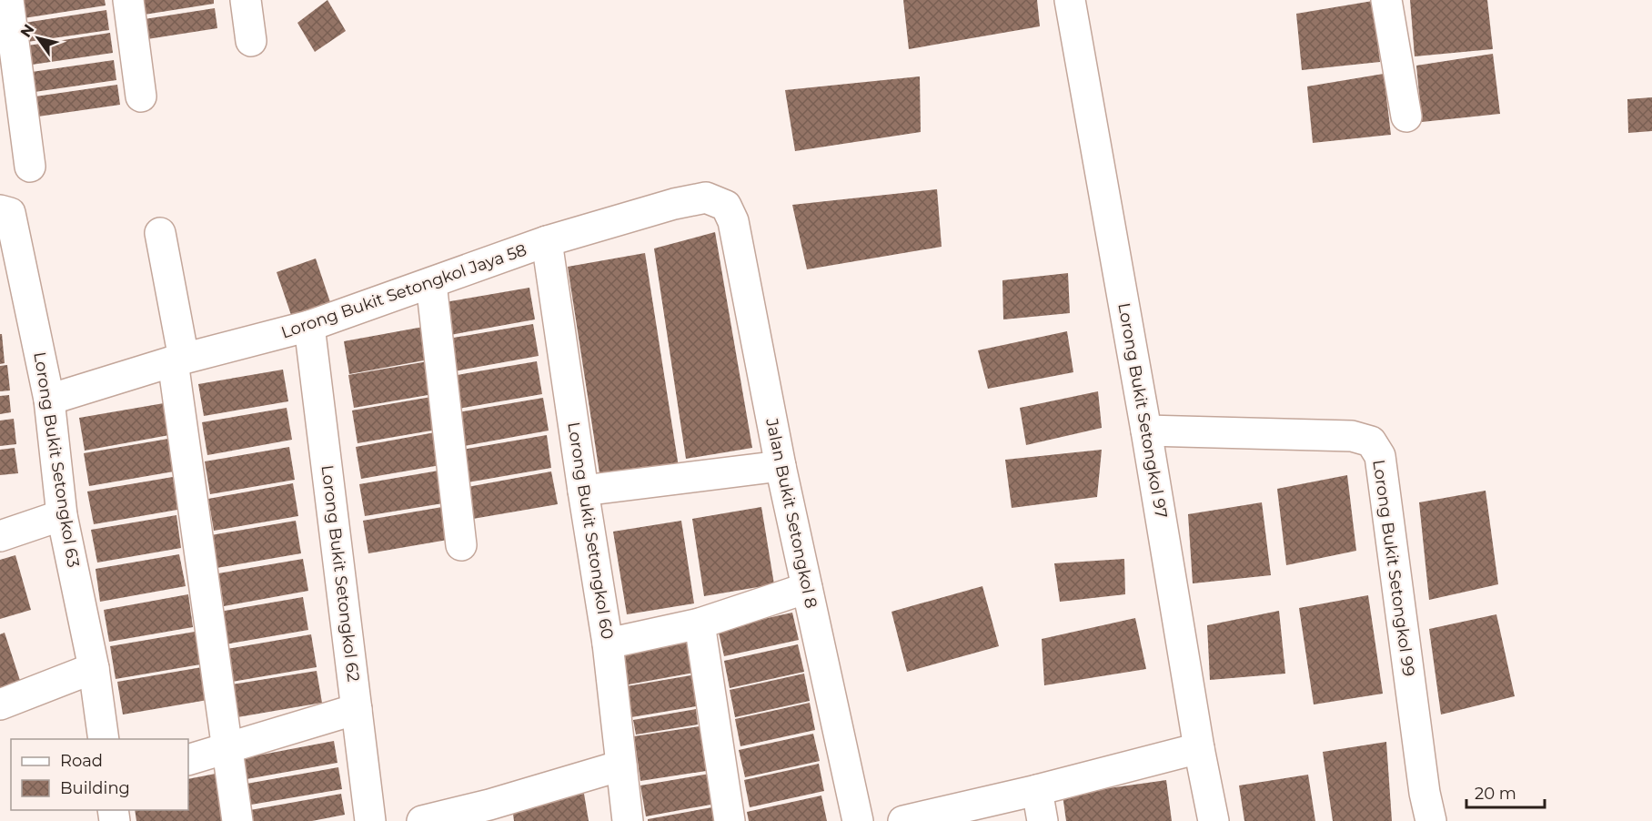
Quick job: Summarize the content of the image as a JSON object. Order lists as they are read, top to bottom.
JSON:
{
  "streets": {
    "street": [
      "Lorong Bukit Setongkol Jaya 58",
      "Lorong Bukit Setongkol 97",
      "Lorong Bukit Setongkol 63",
      "Jalan Bukit Setongkol 8",
      "Lorong Bukit Setongkol 60",
      "Lorong Bukit Setongkol 99",
      "Lorong Bukit Setongkol 62"
    ]
  },
  "crossings": [
    ["Lorong Bukit Setongkol Jaya 58", "Lorong Bukit Setongkol 63"],
    ["Lorong Bukit Setongkol Jaya 58", "Jalan Bukit Setongkol 8"],
    ["Lorong Bukit Setongkol Jaya 58", "Lorong Bukit Setongkol 60"],
    ["Lorong Bukit Setongkol Jaya 58", "Lorong Bukit Setongkol 62"],
    ["Lorong Bukit Setongkol 97", "Lorong Bukit Setongkol 99"]
  ],
  "legend": ["Road", "Building"],
  "scale_bar": "20 m",
  "north": "top left"
}
